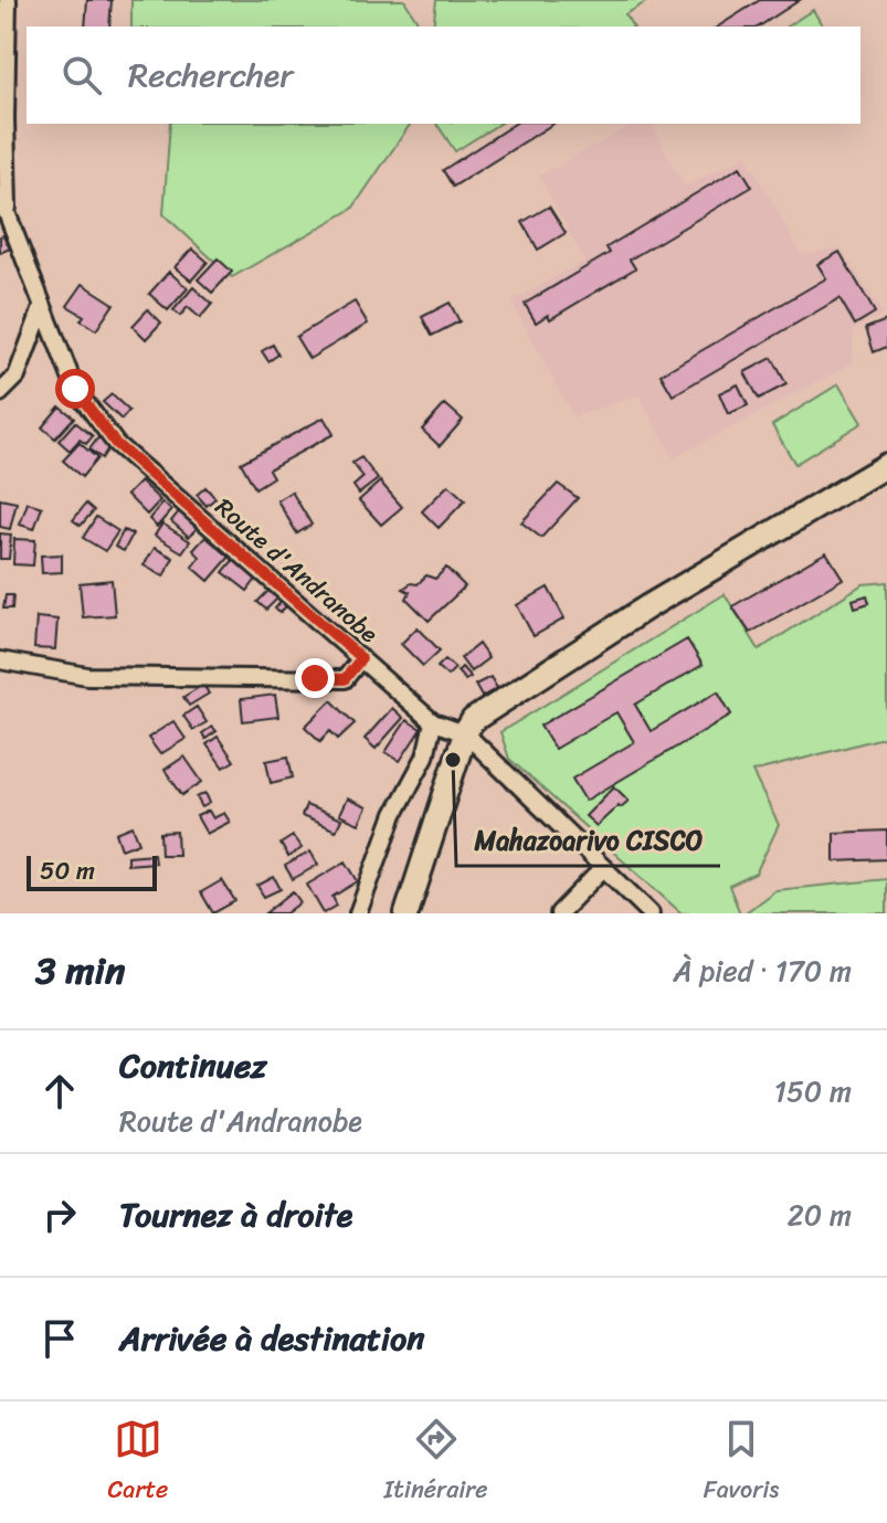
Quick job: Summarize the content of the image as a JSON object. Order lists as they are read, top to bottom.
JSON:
{
  "streets": {
    "street": ["Route d'Andranobe"]
  },
  "places": ["Mahazoarivo CISCO"],
  "scale_bar": "50 m",
  "page": {
    "search": "Rechercher",
    "scale": "50 m",
    "heading": ["3 min", "À pied · 170 m"],
    "list": [
      ["Continuez", "Route d'Andranobe", "150 m"],
      ["Tournez à droite", "20 m"],
      "Arrivée à destination"
    ],
    "nav": ["Carte", "Itinéraire", "Favoris"]
  }
}
